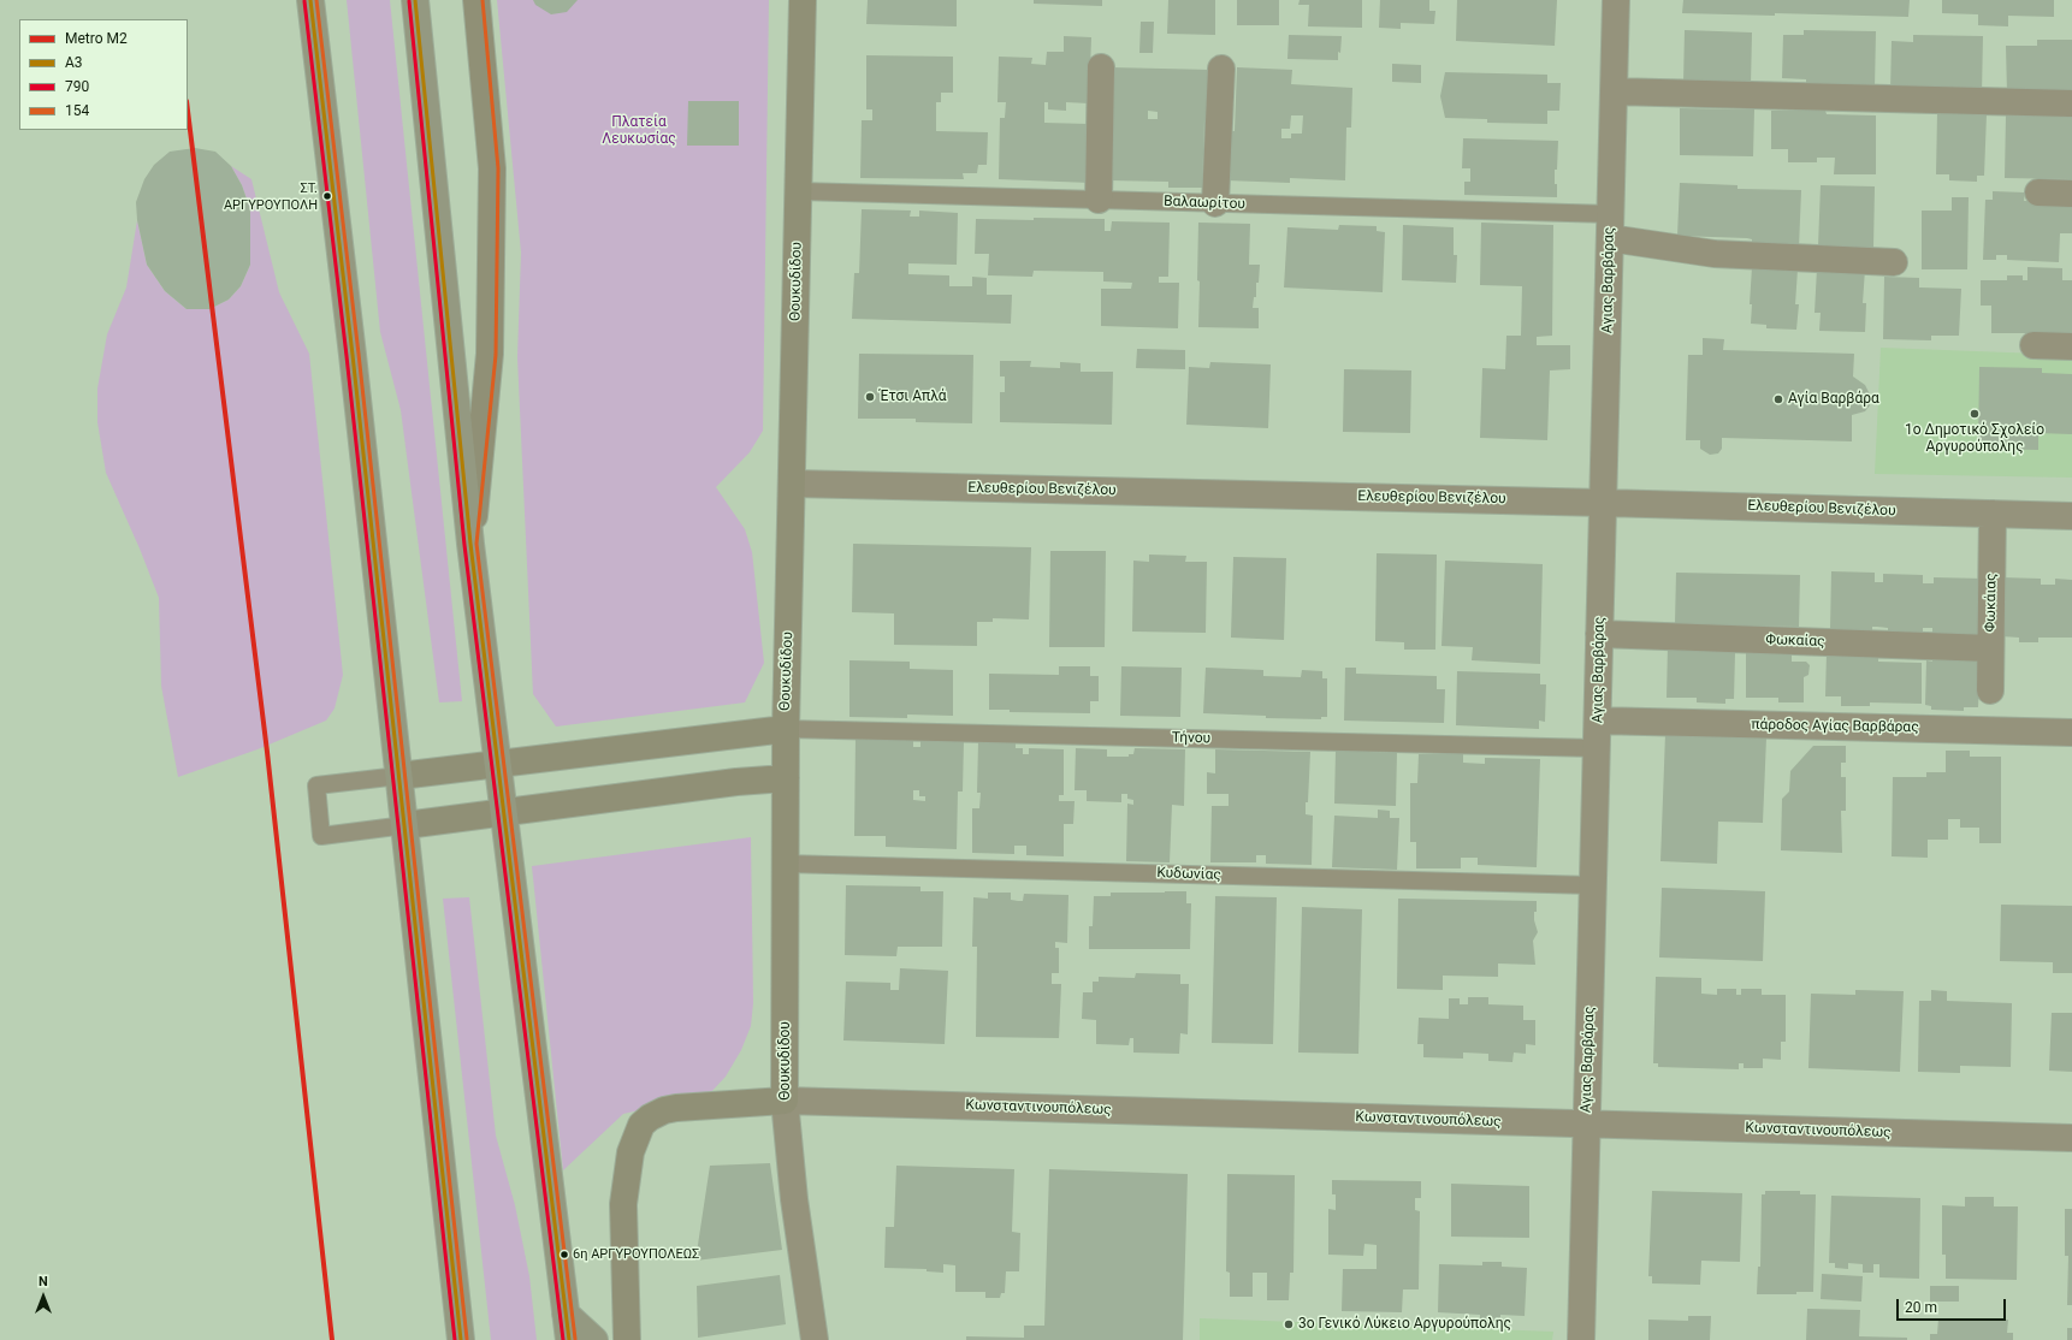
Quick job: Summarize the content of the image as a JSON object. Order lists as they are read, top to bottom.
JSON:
{
  "streets": {
    "street": [
      "Αγιας Βαρβάρας",
      "Θουκυδίδου",
      "Ελευθερίου Βενιζέλου",
      "Φωκάιας",
      "Φωκαίας",
      "πάροδος Αγίας Βαρβάρας",
      "Κωνσταντινουπόλεως"
    ],
    "lane": ["Βαλαωρίτου", "Τήνου", "Κυδωνίας"]
  },
  "crossings": [
    ["Βαλαωρίτου", "Αγιας Βαρβάρας"],
    ["Βαλαωρίτου", "Θουκυδίδου"],
    ["Αγιας Βαρβάρας", "Ελευθερίου Βενιζέλου"],
    ["Αγιας Βαρβάρας", "Φωκαίας"],
    ["Αγιας Βαρβάρας", "πάροδος Αγίας Βαρβάρας"],
    ["Αγιας Βαρβάρας", "Τήνου"],
    ["Αγιας Βαρβάρας", "Κυδωνίας"],
    ["Αγιας Βαρβάρας", "Κωνσταντινουπόλεως"],
    ["Θουκυδίδου", "Ελευθερίου Βενιζέλου"],
    ["Θουκυδίδου", "Τήνου"],
    ["Θουκυδίδου", "Κυδωνίας"],
    ["Θουκυδίδου", "Κωνσταντινουπόλεως"],
    ["Ελευθερίου Βενιζέλου", "Φωκάιας"],
    ["Φωκάιας", "Φωκαίας"]
  ],
  "parks": ["Πλατεία Λευκωσίας"],
  "places": [
    "ΣΤ. ΑΡΓΥΡΟΥΠΟΛΗ",
    "Έτσι Απλά",
    "Αγία Βαρβάρα",
    "1ο Δημοτικό Σχολείο Αργυρούπολης",
    "6η ΑΡΓΥΡΟΥΠΟΛΕΩΣ",
    "3ο Γενικό Λύκειο Αργυρούπολης"
  ],
  "lines": [
    "transit line Α3",
    "transit line 154",
    "transit line 790",
    "metro line Μ2"
  ],
  "legend": [
    "Metro Μ2",
    "Α3",
    "790",
    "154"
  ],
  "scale_bar": "20 m",
  "north": "top"
}
